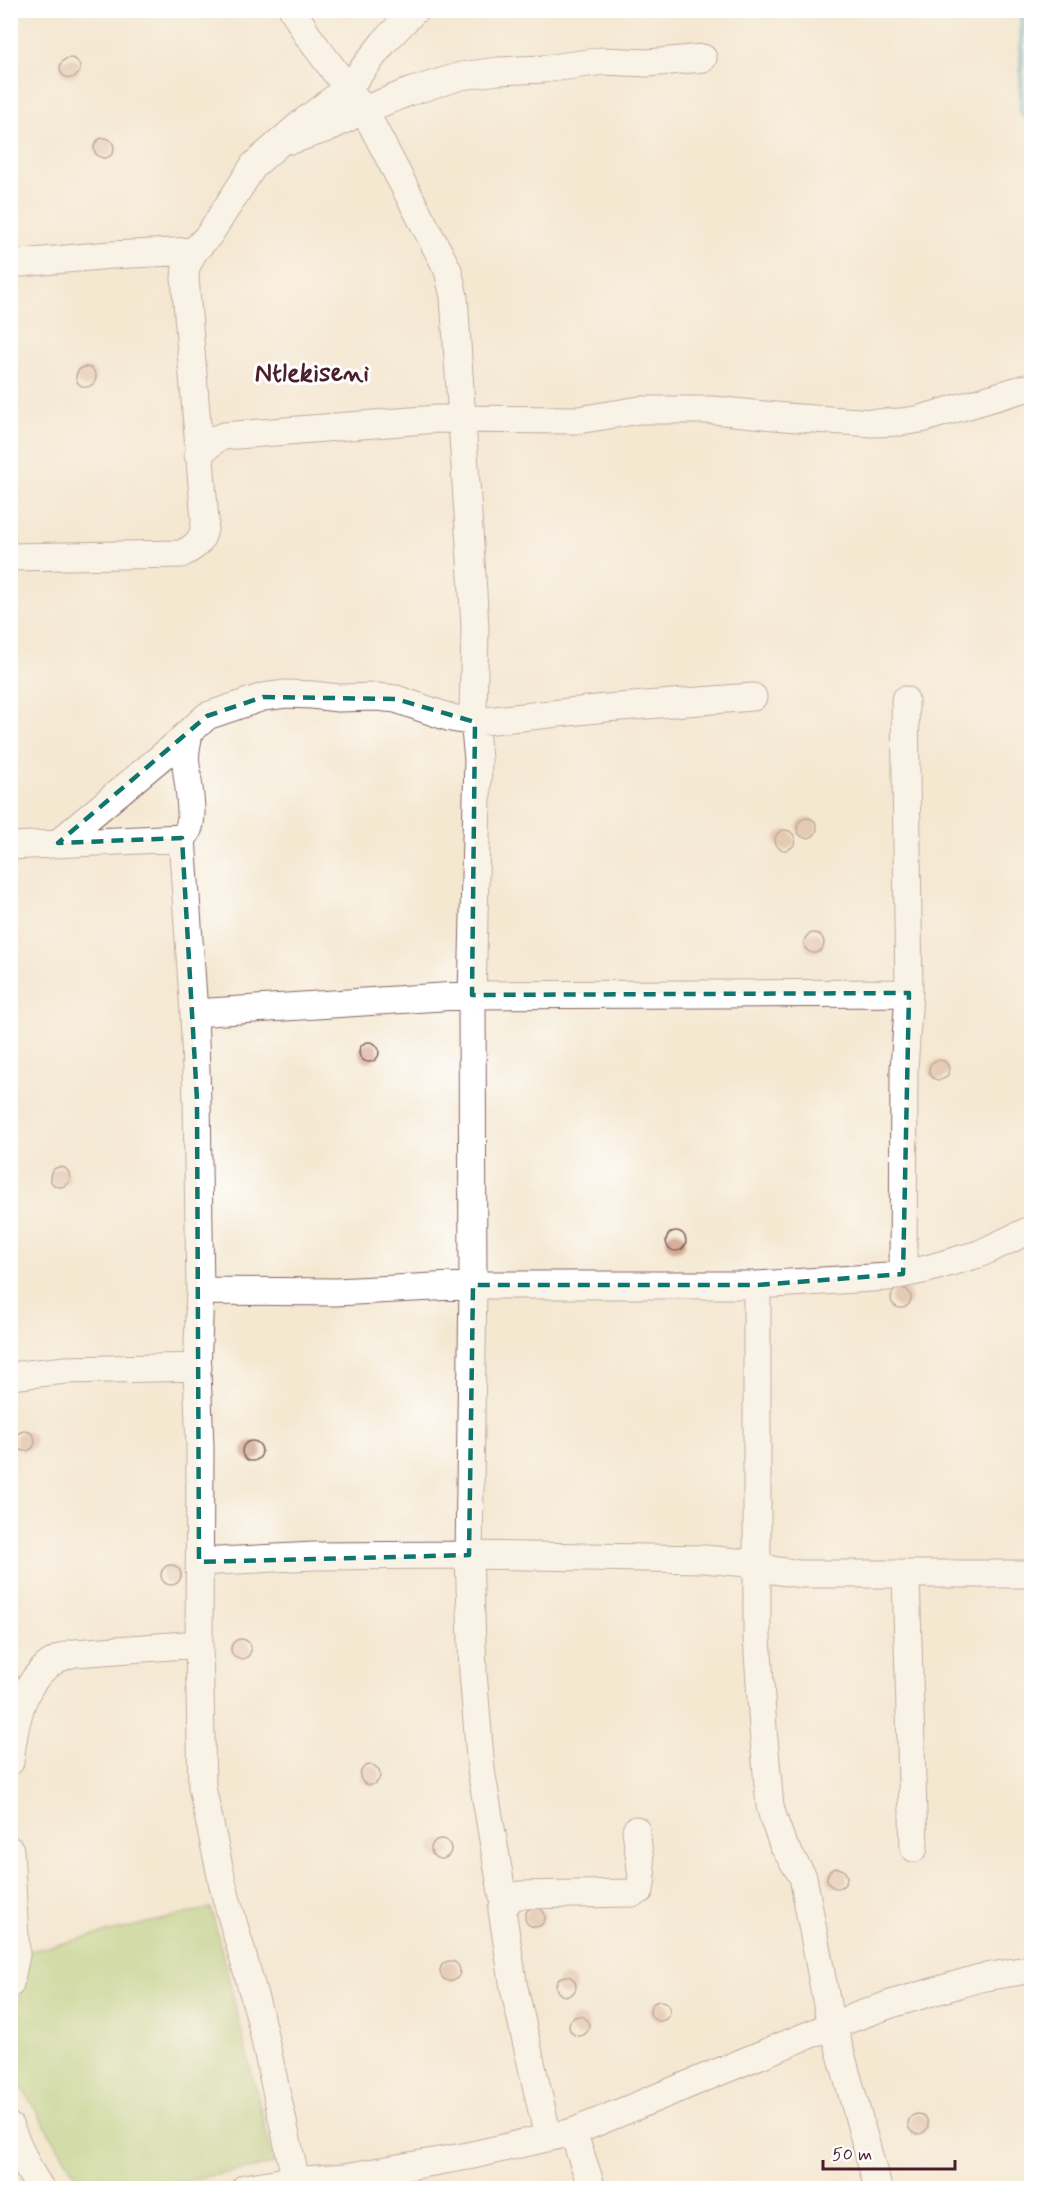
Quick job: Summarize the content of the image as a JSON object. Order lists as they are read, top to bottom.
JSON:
{
  "districts": ["Ntlekiseni"],
  "scale_bar": "50 m"
}
